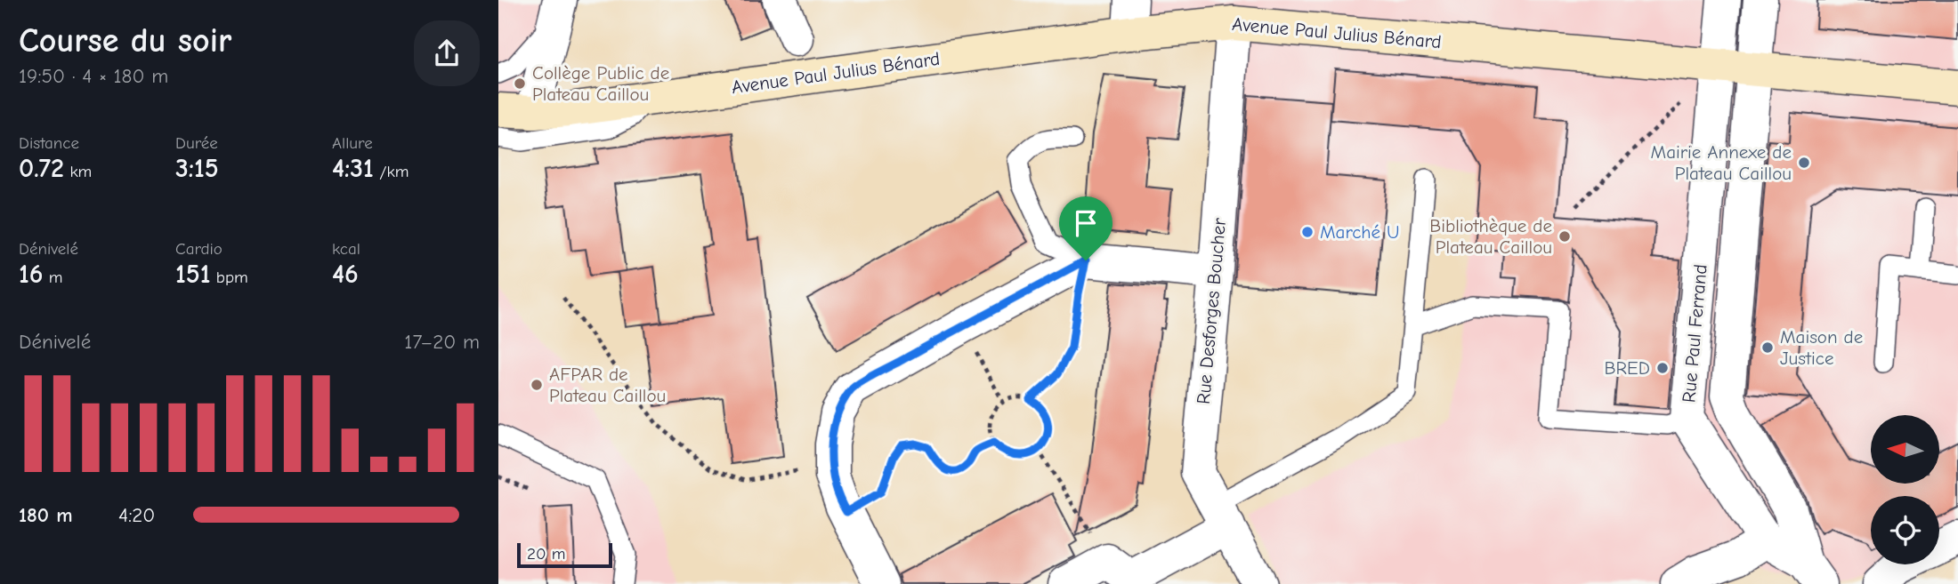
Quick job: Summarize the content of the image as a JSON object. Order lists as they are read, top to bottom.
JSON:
{
  "streets": {
    "main road": ["Avenue Paul Julius Bénard"],
    "street": ["Rue Desforges Boucher", "Rue Paul Ferrand"]
  },
  "crossings": [
    ["Avenue Paul Julius Bénard", "Rue Desforges Boucher"],
    ["Avenue Paul Julius Bénard", "Rue Paul Ferrand"]
  ],
  "places": [
    "Collège Public de Plateau Caillou",
    "Mairie Annexe de Plateau Caillou",
    "Marché U",
    "Bibliothèque de Plateau Caillou",
    "Maison de Justice",
    "BRED",
    "AFPAR de Plateau Caillou"
  ],
  "scale_bar": "20 m",
  "north": "left",
  "page": {
    "heading": ["Course du soir", "19:50 · 4 × 180 m"],
    "stats": [
      ["Distance", "0.72 km"],
      ["Durée", "3:15"],
      ["Allure", "4:31 /km"],
      ["Dénivelé", "16 m"],
      ["Cardio", "151 bpm"],
      ["kcal", "46"]
    ],
    "chart": ["Dénivelé", "17–20 m"],
    "list": [
      {
        "name": "180 m",
        "note": "4:20"
      }
    ],
    "scale": "20 m"
  }
}
